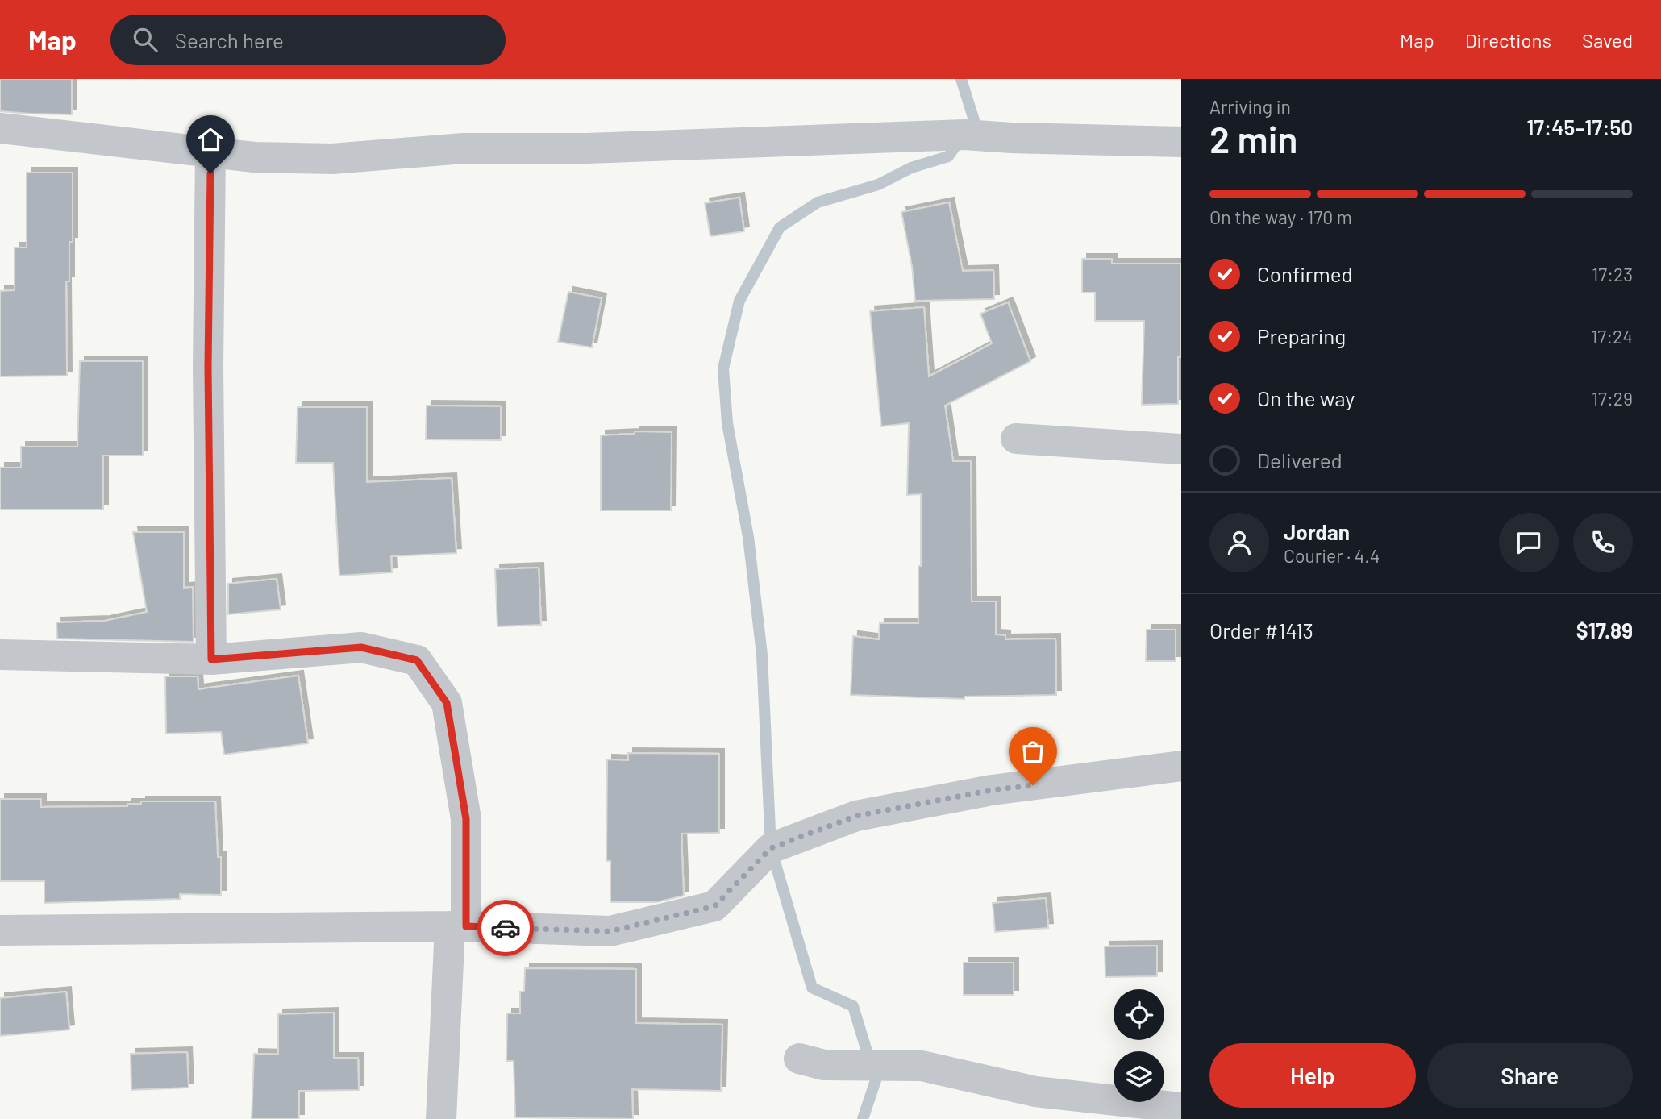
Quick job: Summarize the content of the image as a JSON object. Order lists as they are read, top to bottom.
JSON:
{
  "page": {
    "header": "Map",
    "search": "Search here",
    "nav": ["Map", "Directions", "Saved"],
    "heading": ["2 min", "Arriving in", "17:45–17:50"],
    "panel": [
      "Jordan",
      "Courier · 4.4",
      "Order #1413",
      "$17.89"
    ],
    "bar": "On the way · 170 m",
    "list": [
      ["Confirmed", "17:23"],
      ["Preparing", "17:24"],
      ["On the way", "17:29"],
      "Delivered"
    ],
    "buttons": ["Help", "Share"]
  }
}
